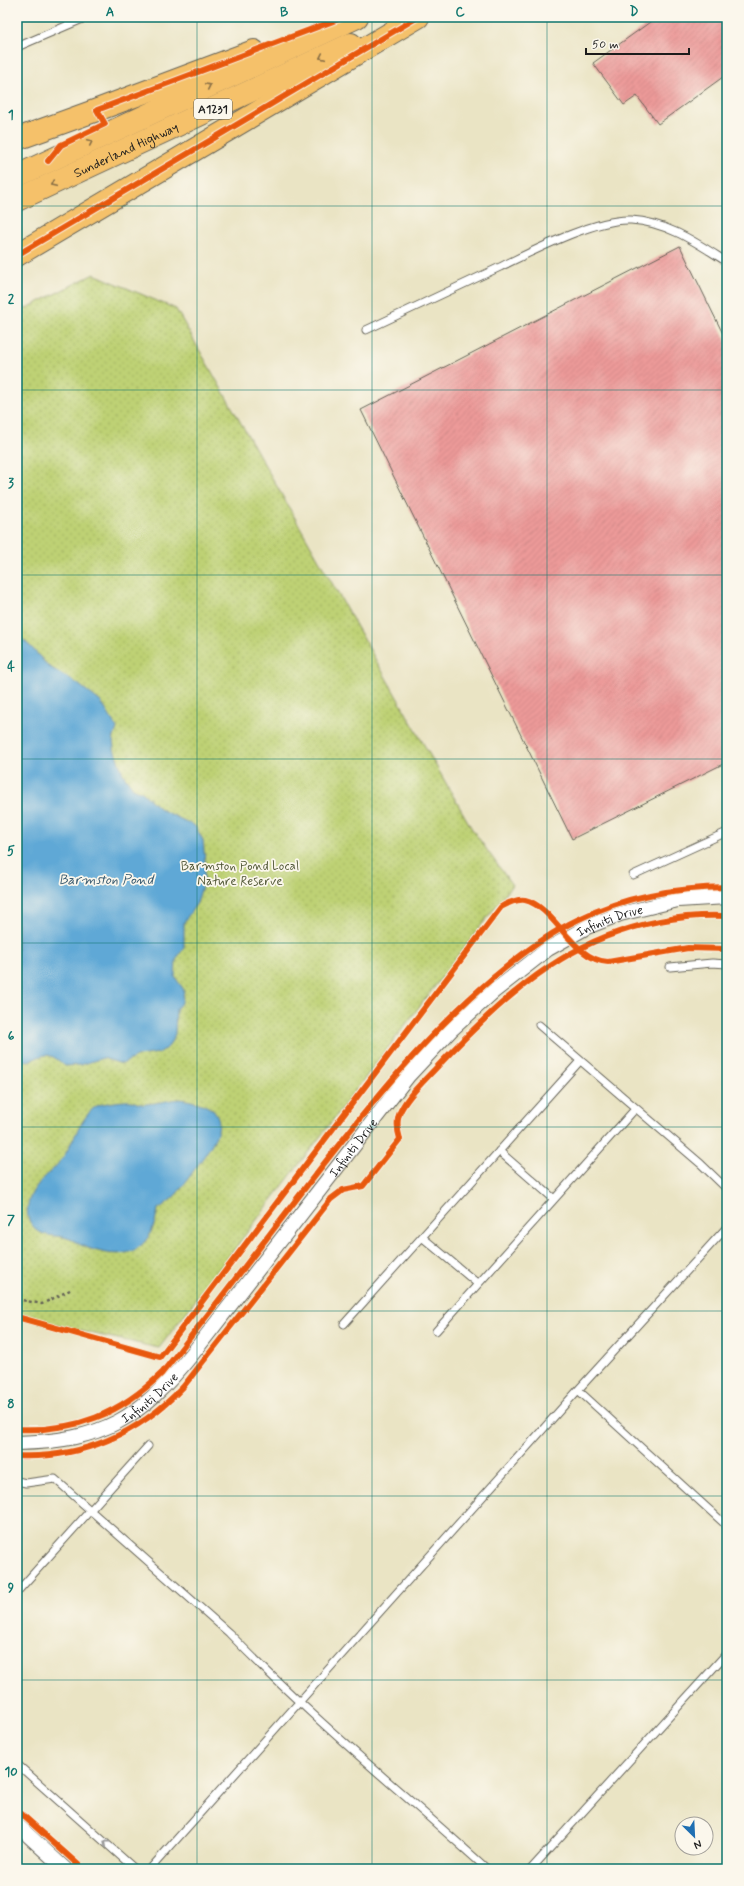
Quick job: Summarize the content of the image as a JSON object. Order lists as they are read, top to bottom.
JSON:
{
  "streets": {
    "highway": ["A1231", "Sunderland Highway"],
    "street": ["Infiniti Drive"]
  },
  "water": ["Barmston Pond"],
  "parks": ["Barmston Pond Local Nature Reserve"],
  "scale_bar": "50 m",
  "north": "bottom right",
  "grid": {
    "columns": [
      "A",
      "B",
      "C",
      "D"
    ],
    "rows": [
      "1",
      "2",
      "3",
      "4",
      "5",
      "6",
      "7",
      "8",
      "9",
      "10"
    ]
  }
}
